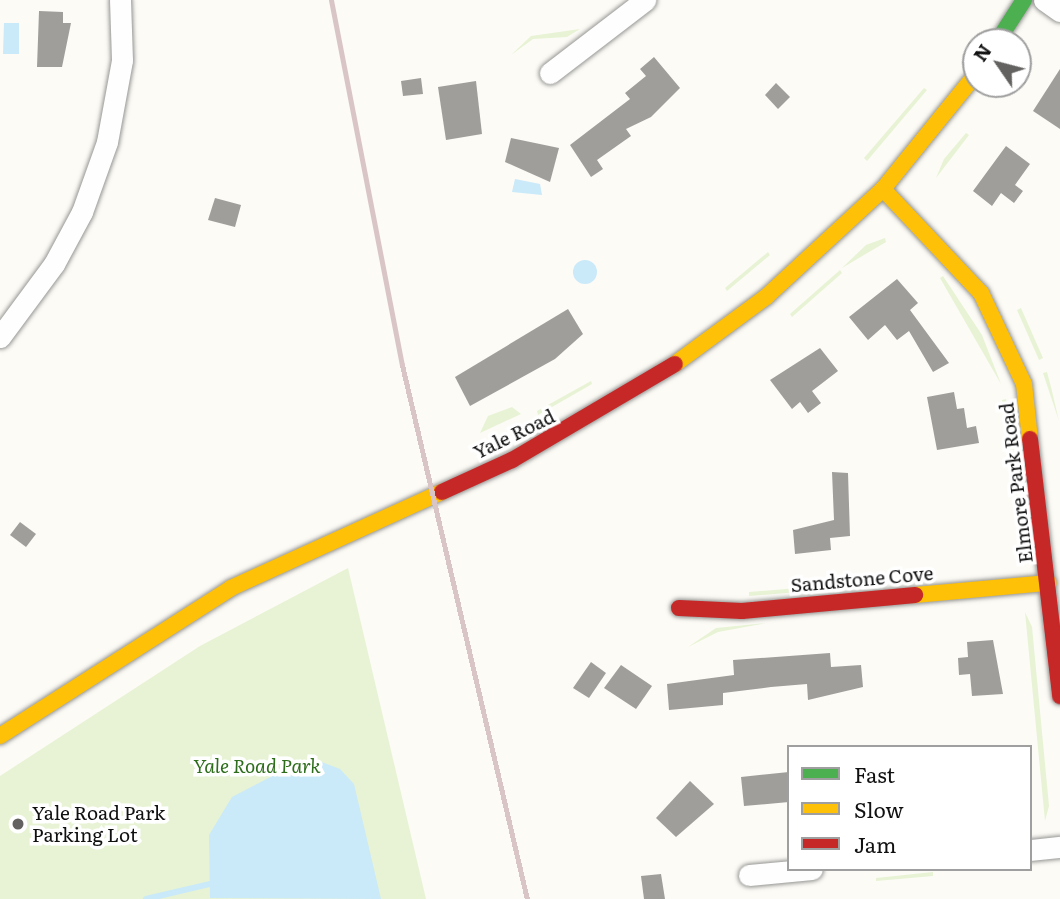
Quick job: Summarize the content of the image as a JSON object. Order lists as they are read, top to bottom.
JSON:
{
  "streets": {
    "main road": ["Yale Road", "Elmore Park Road", "Sandstone Cove"]
  },
  "crossings": [
    ["Yale Road", "Elmore Park Road"],
    ["Elmore Park Road", "Sandstone Cove"]
  ],
  "parks": ["Yale Road Park"],
  "places": ["Yale Road Park Parking Lot"],
  "legend": ["Fast", "Slow", "Jam"],
  "north": "top left"
}
